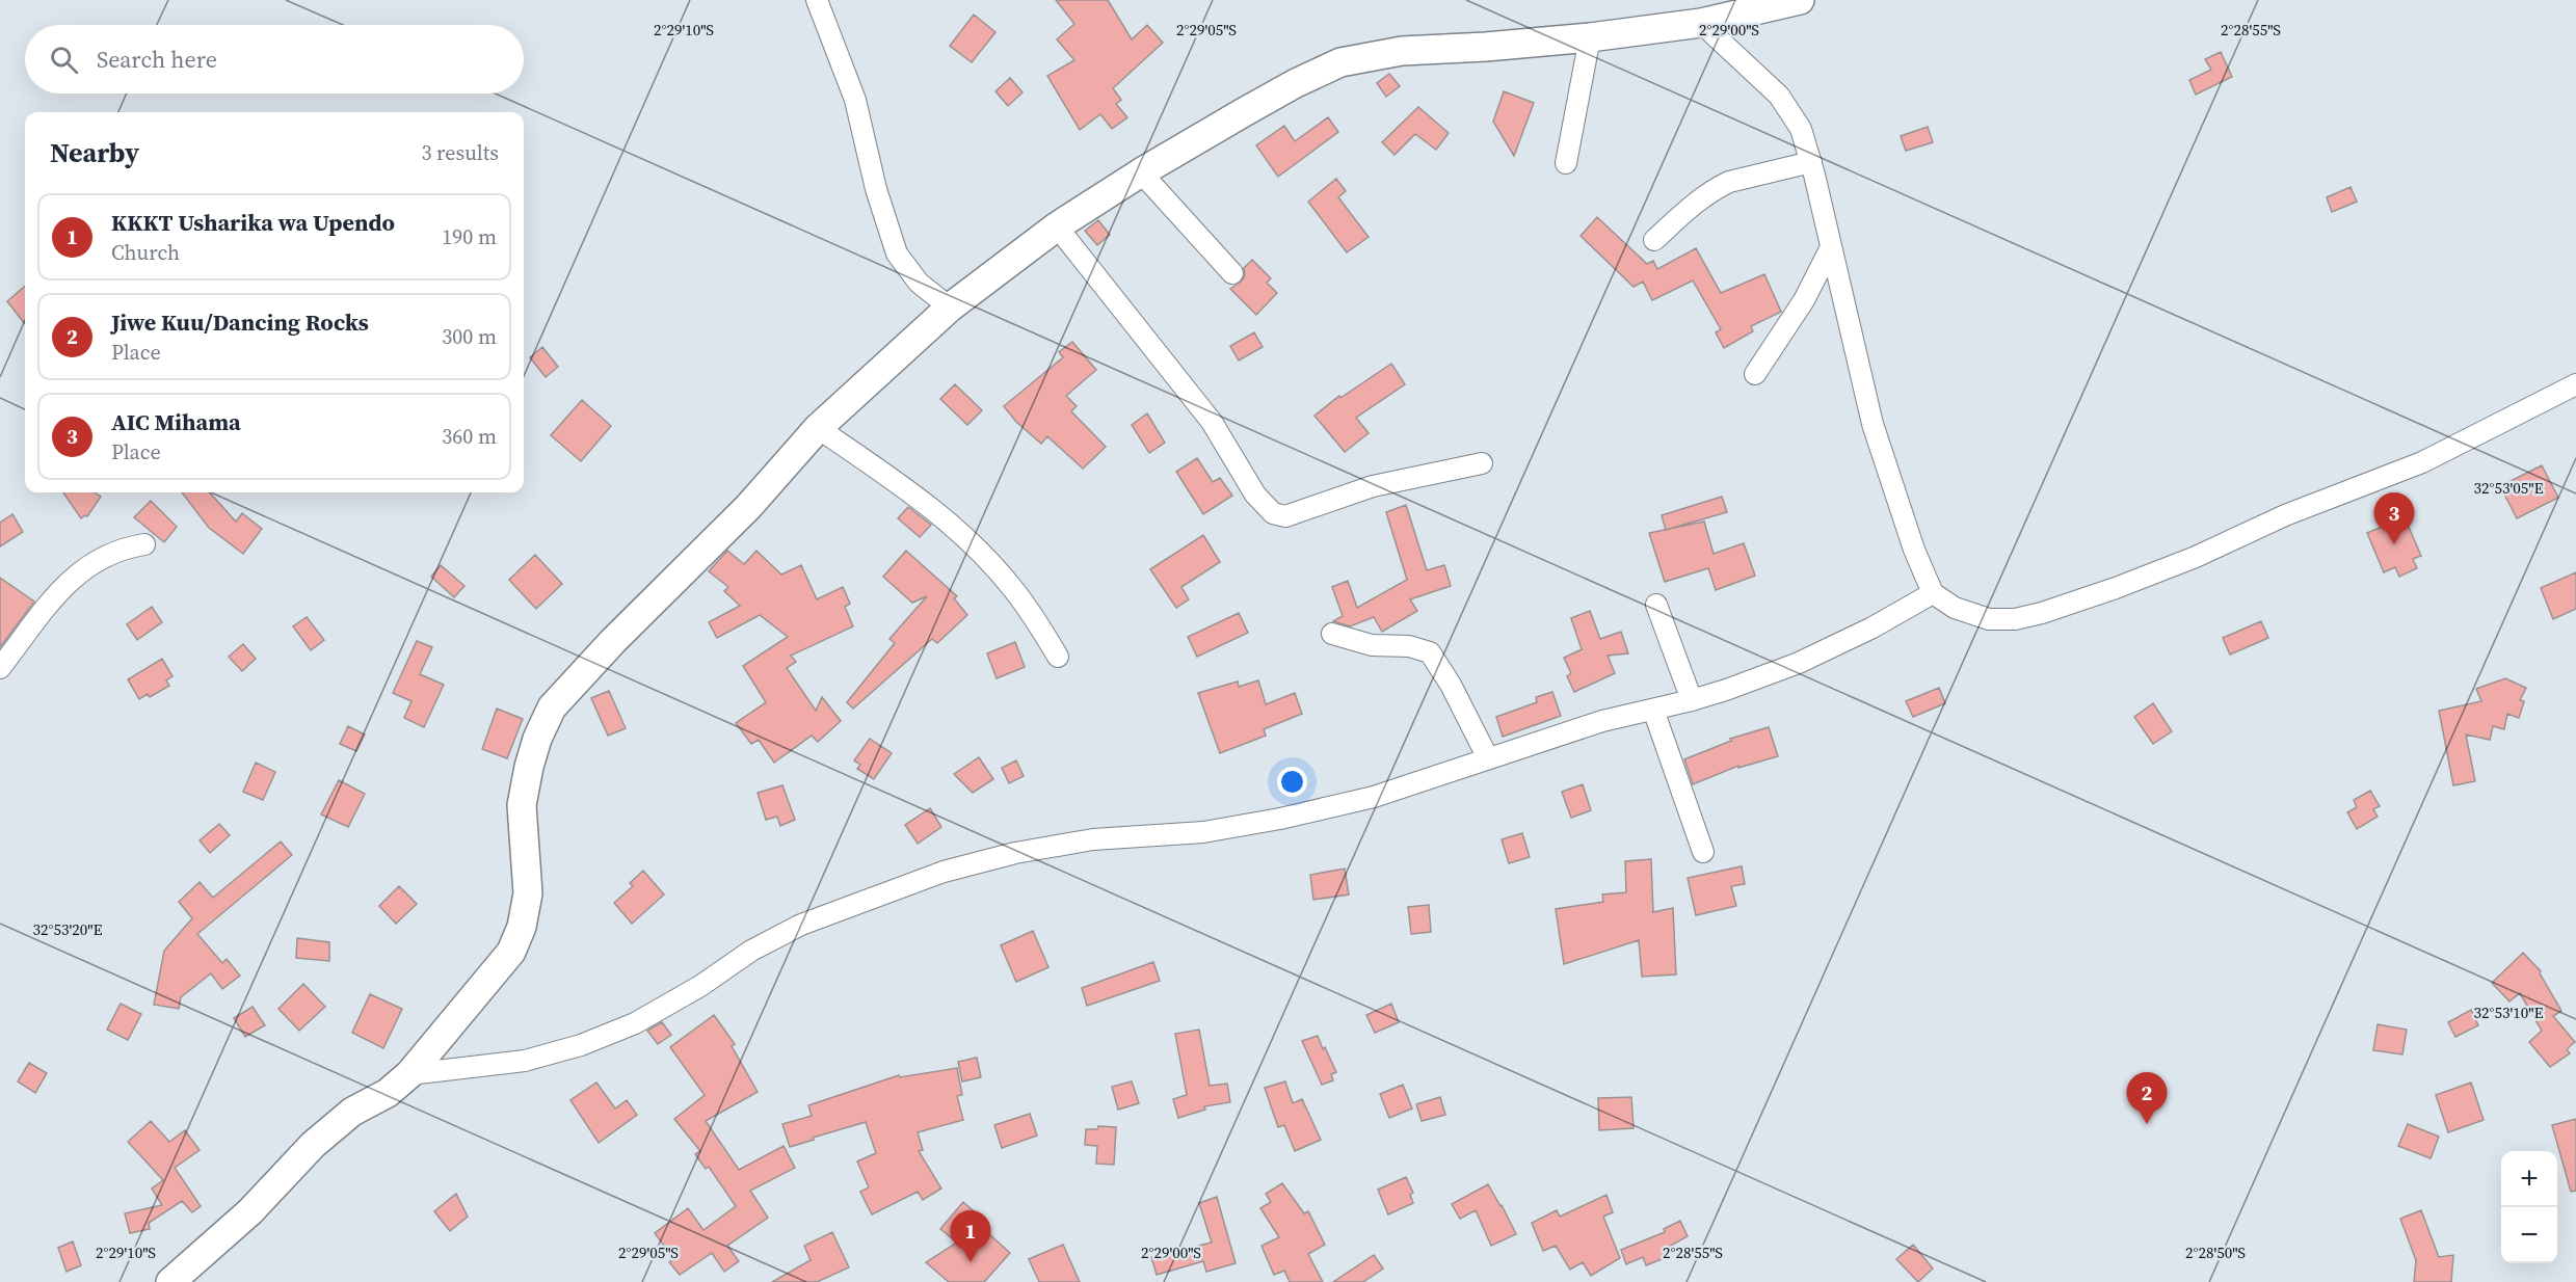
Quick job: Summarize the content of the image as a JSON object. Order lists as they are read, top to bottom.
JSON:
{
  "page": {
    "search": "Search here",
    "heading": ["Nearby", "3 results"],
    "list": [
      {
        "mark": "1",
        "name": "KKKT Usharika wa Upendo",
        "note": "Church",
        "value": "190 m"
      },
      {
        "mark": "2",
        "name": "Jiwe Kuu/Dancing Rocks",
        "note": "Place",
        "value": "300 m"
      },
      {
        "mark": "3",
        "name": "AIC Mihama",
        "note": "Place",
        "value": "360 m"
      }
    ],
    "pins": ["3", "2", "1"],
    "map_buttons": ["+", "−"]
  },
  "coordinates": [
    "2°29'10\"S",
    "2°29'05\"S",
    "2°29'00\"S",
    "2°28'55\"S",
    "32°53'05\"E",
    "32°53'20\"E",
    "32°53'10\"E",
    "2°28'50\"S"
  ]
}
